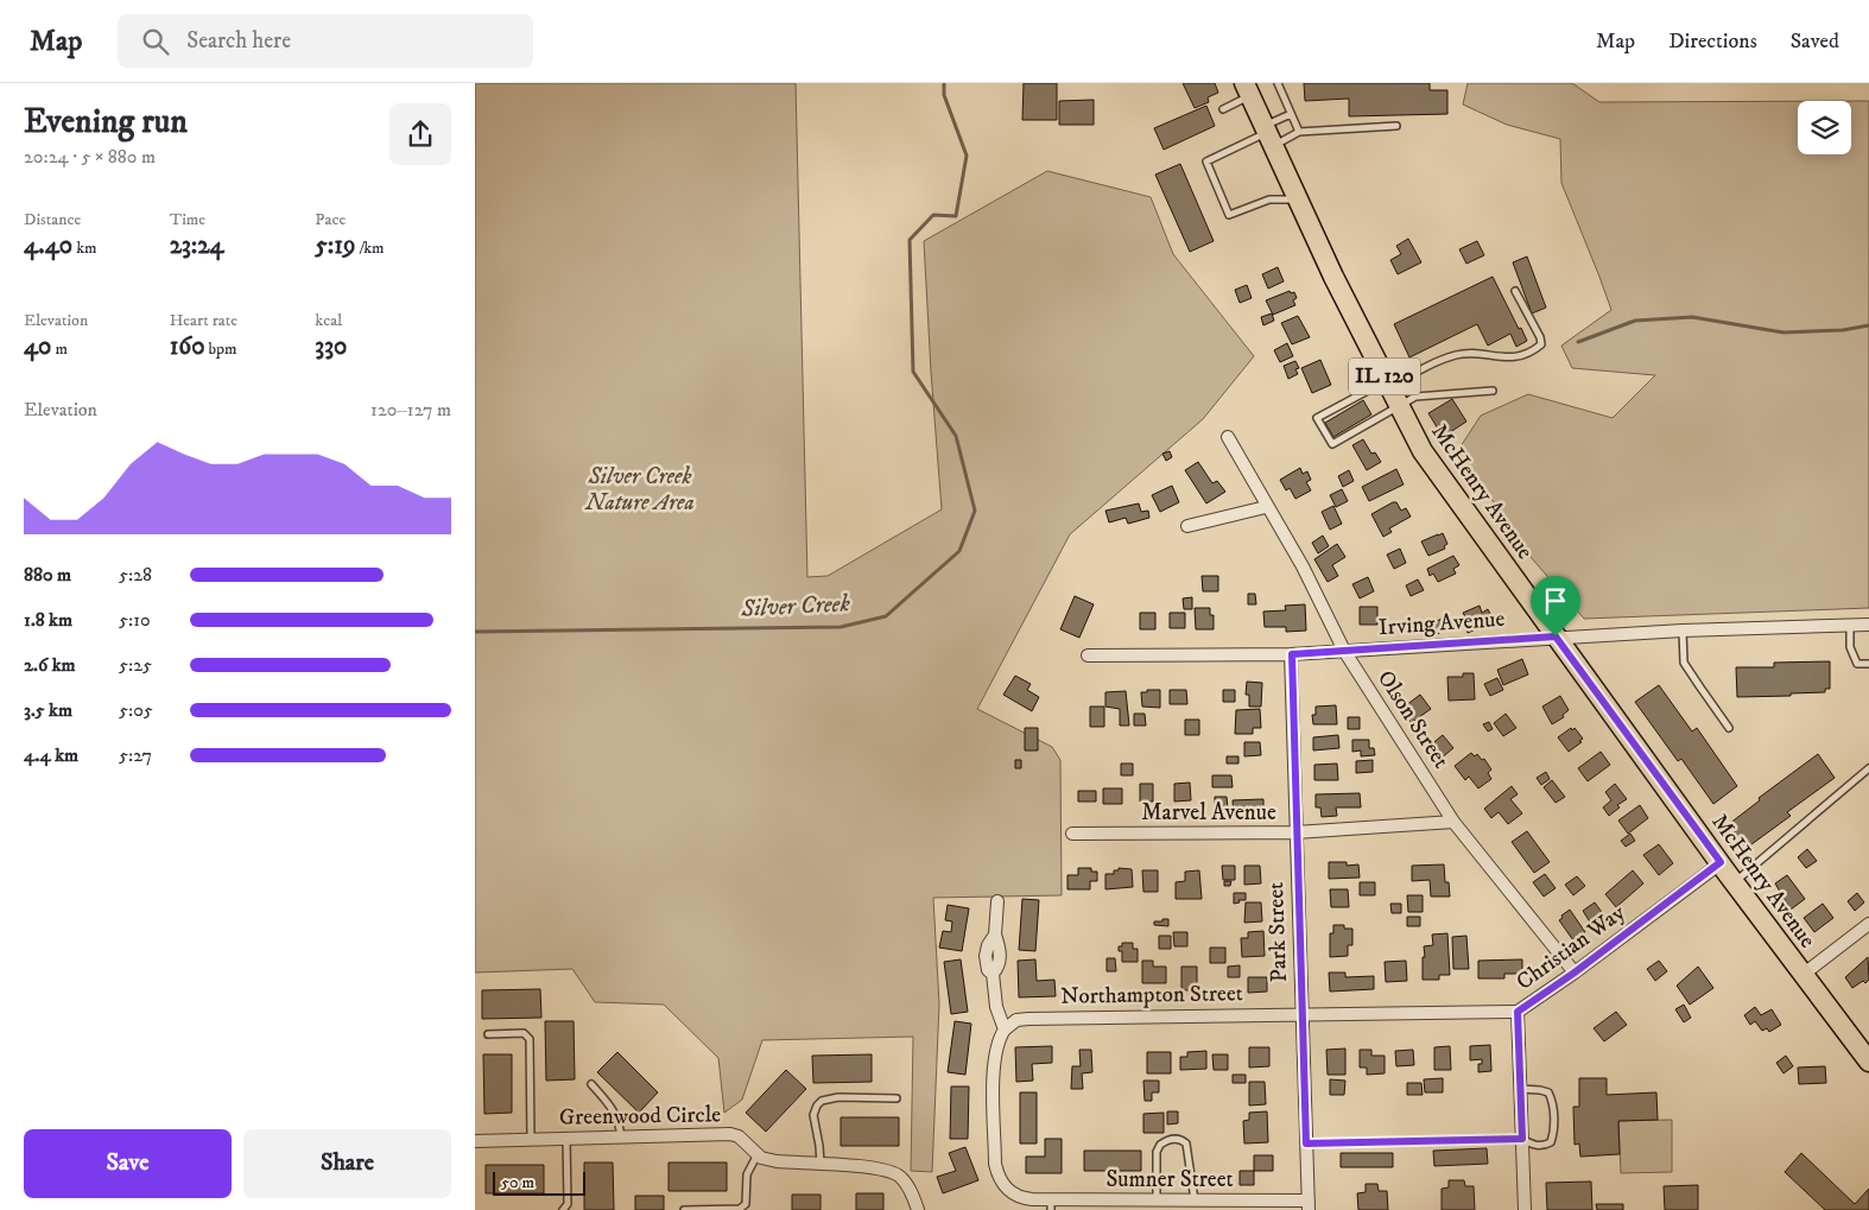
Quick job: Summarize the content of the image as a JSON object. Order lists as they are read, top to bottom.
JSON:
{
  "streets": {
    "main road": ["IL 120", "McHenry Avenue"],
    "street": [
      "Irving Avenue",
      "Olson Street",
      "Marvel Avenue",
      "Park Street",
      "Christian Way",
      "Northampton Street",
      "Greenwood Circle",
      "Sumner Street"
    ]
  },
  "crossings": [
    ["McHenry Avenue", "Irving Avenue"],
    ["McHenry Avenue", "Christian Way"],
    ["Irving Avenue", "Olson Street"],
    ["Irving Avenue", "Park Street"],
    ["Olson Street", "Marvel Avenue"],
    ["Olson Street", "Christian Way"],
    ["Marvel Avenue", "Park Street"],
    ["Park Street", "Northampton Street"],
    ["Park Street", "Sumner Street"],
    ["Christian Way", "Northampton Street"],
    ["Northampton Street", "Sumner Street"]
  ],
  "water": ["Silver Creek"],
  "parks": ["Silver Creek Nature Area"],
  "scale_bar": "50 m",
  "page": {
    "header": "Map",
    "search": "Search here",
    "nav": ["Map", "Directions", "Saved"],
    "heading": ["Evening run", "20:24 · 5 × 880 m"],
    "stats": [
      ["Distance", "4.40 km"],
      ["Time", "23:24"],
      ["Pace", "5:19 /km"],
      ["Elevation", "40 m"],
      ["Heart rate", "160 bpm"],
      ["kcal", "330"]
    ],
    "chart": ["Elevation", "120–127 m"],
    "list": [
      {
        "name": "880 m",
        "note": "5:28"
      },
      {
        "name": "1.8 km",
        "note": "5:10"
      },
      {
        "name": "2.6 km",
        "note": "5:25"
      },
      {
        "name": "3.5 km",
        "note": "5:05"
      },
      {
        "name": "4.4 km",
        "note": "5:27"
      }
    ],
    "buttons": ["Save", "Share"],
    "scale": "50 m"
  }
}
